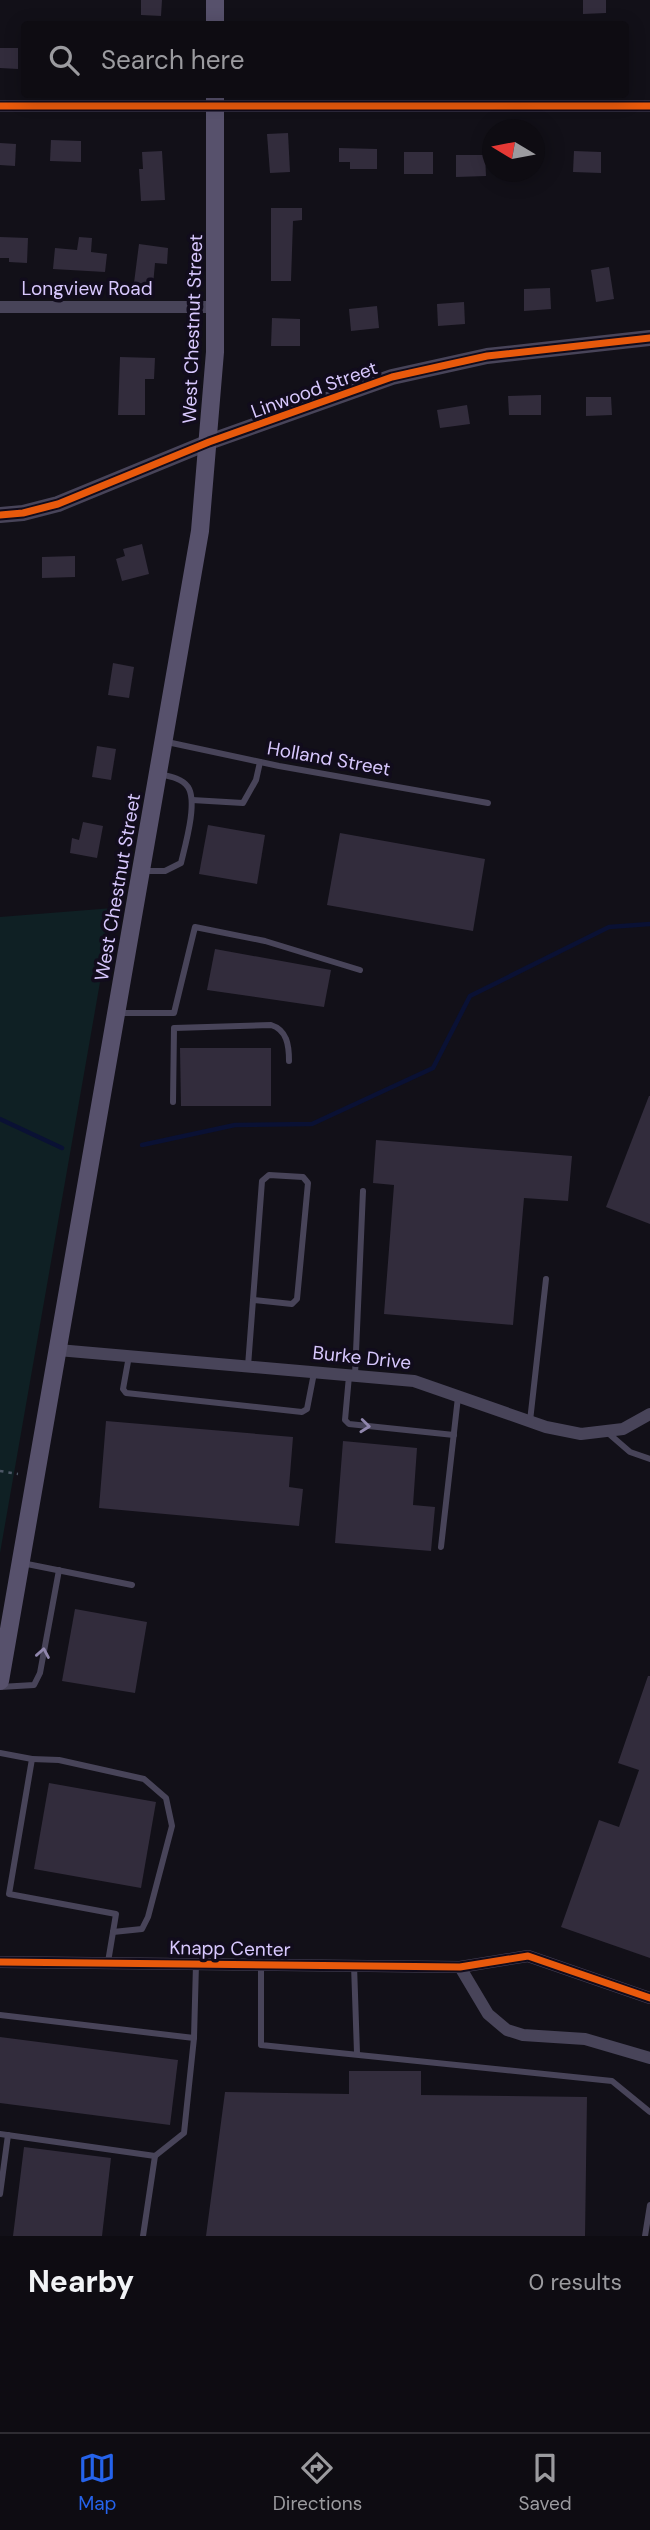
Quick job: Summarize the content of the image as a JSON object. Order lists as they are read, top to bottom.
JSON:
{
  "streets": {
    "main road": ["West Chestnut Street"],
    "street": [
      "Longview Road",
      "Linwood Street",
      "Burke Drive",
      "Knapp Center"
    ],
    "lane": ["Holland Street"]
  },
  "crossings": [
    ["Longview Road", "West Chestnut Street"],
    ["West Chestnut Street", "Linwood Street"],
    ["West Chestnut Street", "Holland Street"],
    ["West Chestnut Street", "Burke Drive"]
  ],
  "north": "left",
  "page": {
    "search": "Search here",
    "heading": ["Nearby", "0 results"],
    "nav": ["Map", "Directions", "Saved"]
  }
}
